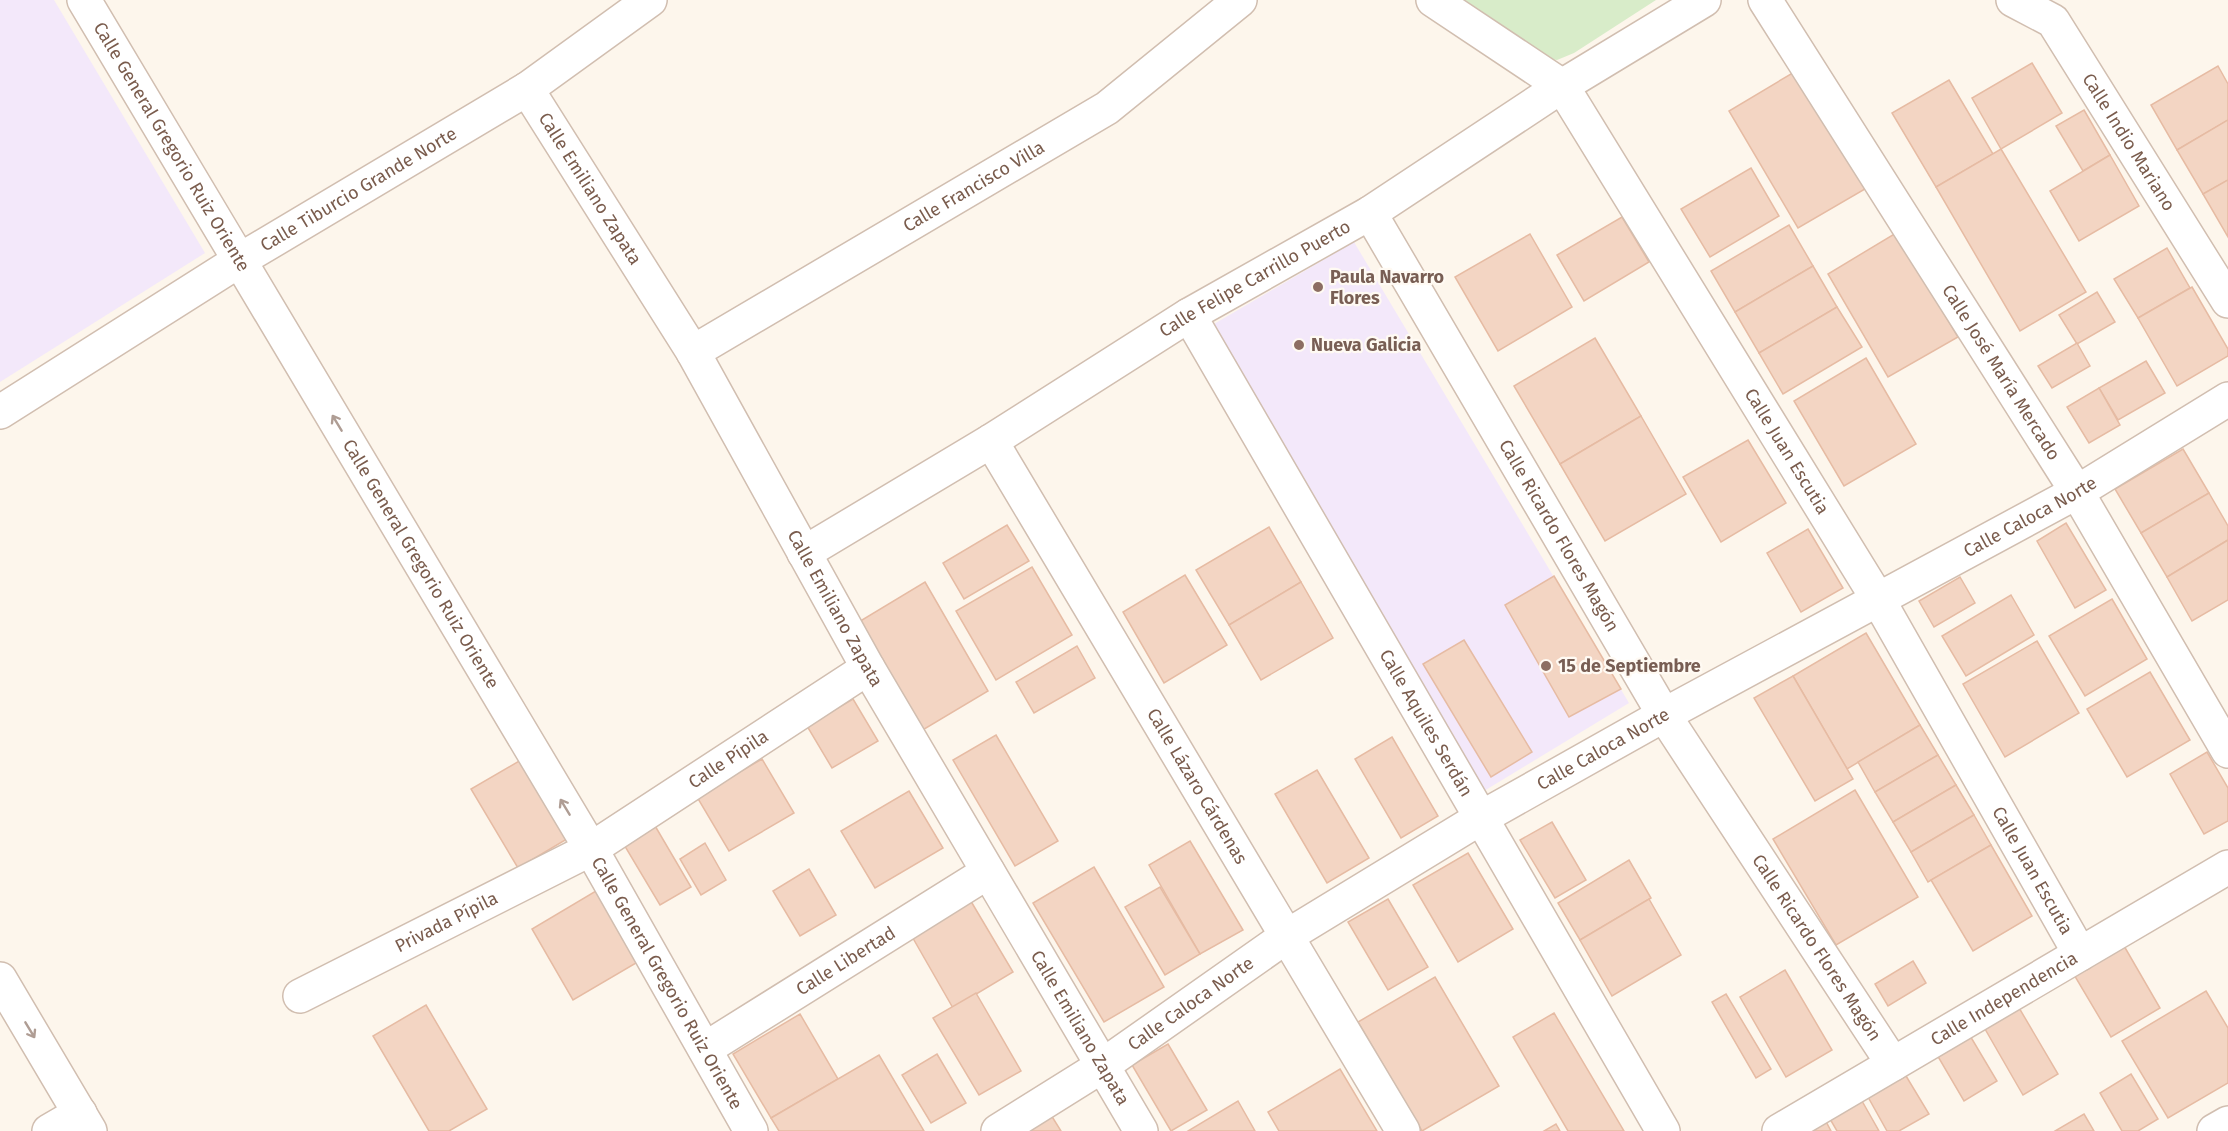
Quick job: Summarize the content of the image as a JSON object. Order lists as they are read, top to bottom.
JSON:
{
  "streets": {
    "street": [
      "Calle Indio Mariano",
      "Calle General Gregorio Ruiz Oriente",
      "Calle Francisco Villa",
      "Calle Tiburcio Grande Norte",
      "Calle Emiliano Zapata",
      "Calle Felipe Carrillo Puerto",
      "Calle José María Mercado",
      "Calle Juan Escutia",
      "Calle Caloca Norte",
      "Calle Ricardo Flores Magón",
      "Calle Aquiles Serdán",
      "Calle Pípila",
      "Calle Lázaro Cárdenas",
      "Privada Pípila",
      "Calle Libertad",
      "Calle Independencia"
    ]
  },
  "crossings": [
    ["Calle General Gregorio Ruiz Oriente", "Calle Tiburcio Grande Norte"],
    ["Calle General Gregorio Ruiz Oriente", "Calle Pípila"],
    ["Calle General Gregorio Ruiz Oriente", "Privada Pípila"],
    ["Calle General Gregorio Ruiz Oriente", "Calle Libertad"],
    ["Calle Francisco Villa", "Calle Emiliano Zapata"],
    ["Calle Tiburcio Grande Norte", "Calle Emiliano Zapata"],
    ["Calle Emiliano Zapata", "Calle Felipe Carrillo Puerto"],
    ["Calle Emiliano Zapata", "Calle Caloca Norte"],
    ["Calle Emiliano Zapata", "Calle Pípila"],
    ["Calle Emiliano Zapata", "Calle Libertad"],
    ["Calle Felipe Carrillo Puerto", "Calle Juan Escutia"],
    ["Calle Felipe Carrillo Puerto", "Calle Ricardo Flores Magón"],
    ["Calle Felipe Carrillo Puerto", "Calle Aquiles Serdán"],
    ["Calle Felipe Carrillo Puerto", "Calle Lázaro Cárdenas"],
    ["Calle José María Mercado", "Calle Caloca Norte"],
    ["Calle Juan Escutia", "Calle Caloca Norte"],
    ["Calle Juan Escutia", "Calle Independencia"],
    ["Calle Caloca Norte", "Calle Ricardo Flores Magón"],
    ["Calle Caloca Norte", "Calle Aquiles Serdán"],
    ["Calle Caloca Norte", "Calle Lázaro Cárdenas"],
    ["Calle Ricardo Flores Magón", "Calle Independencia"],
    ["Calle Pípila", "Privada Pípila"]
  ],
  "one_way": ["Calle General Gregorio Ruiz Oriente"],
  "places": ["Paula Navarro Flores", "Nueva Galicia", "15 de Septiembre"]
}
